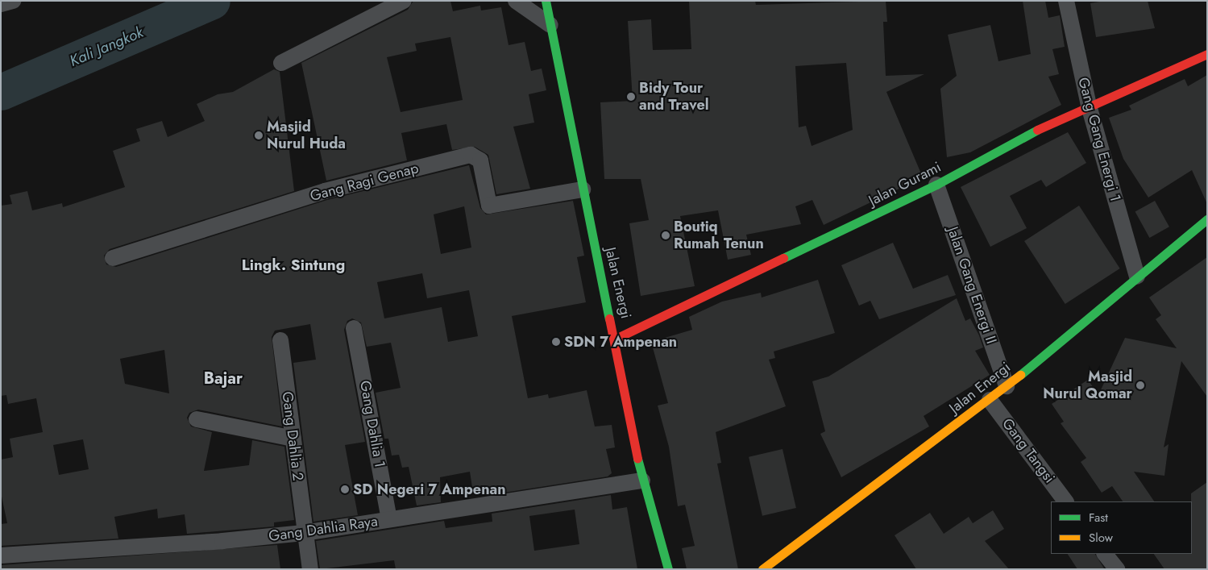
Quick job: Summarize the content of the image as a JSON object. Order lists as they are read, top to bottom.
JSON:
{
  "streets": {
    "main road": ["Jalan Gurami", "Jalan Energi"],
    "street": [
      "Gang Gang Energi 1",
      "Gang Ragi Genap",
      "Jalan Gang Energi II",
      "Gang Dahlia 1",
      "Gang Dahlia 2",
      "Gang Tangsi",
      "Gang Dahlia Raya"
    ]
  },
  "crossings": [
    ["Gang Gang Energi 1", "Jalan Gurami"],
    ["Gang Gang Energi 1", "Jalan Energi"],
    ["Gang Ragi Genap", "Jalan Energi"],
    ["Jalan Gurami", "Jalan Energi"],
    ["Jalan Gurami", "Jalan Gang Energi II"],
    ["Jalan Energi", "Jalan Gang Energi II"],
    ["Jalan Energi", "Gang Tangsi"],
    ["Jalan Energi", "Gang Dahlia Raya"],
    ["Gang Dahlia 1", "Gang Dahlia Raya"],
    ["Gang Dahlia 2", "Gang Dahlia Raya"]
  ],
  "districts": ["Lingk. Sintung", "Bajar"],
  "water": ["Kali Jangkok"],
  "places": [
    "Bidy Tour and Travel",
    "Masjid Nurul Huda",
    "Boutiq Rumah Tenun",
    "SDN 7 Ampenan",
    "Masjid Nurul Qomar",
    "SD Negeri 7 Ampenan"
  ],
  "legend": ["Fast", "Slow"]
}
